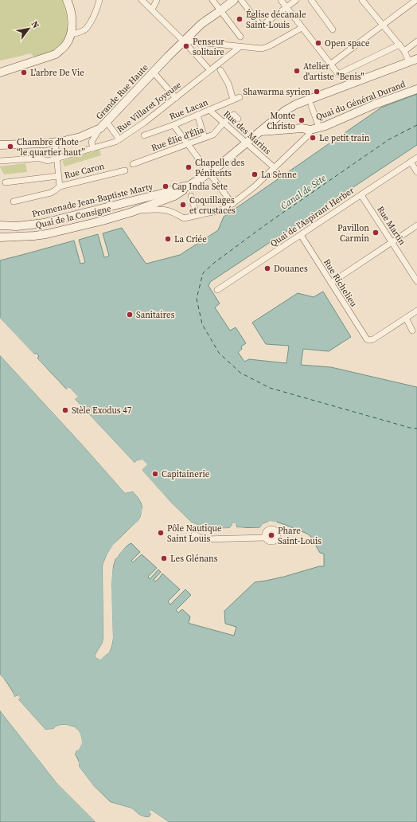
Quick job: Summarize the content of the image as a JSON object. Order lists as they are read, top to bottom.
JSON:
{
  "streets": {
    "main road": [
      "Grande Rue Haute",
      "Quai du Général Durand",
      "Promenade Jean-Baptiste Marty",
      "Quai de la Consigne"
    ],
    "street": [
      "Rue Villaret Joyeuse",
      "Rue Lacan",
      "Rue des Marins",
      "Rue Élie d'Élia",
      "Rue Caron",
      "Quai de l'Aspirant Herber",
      "Rue Martin",
      "Rue Richelieu"
    ]
  },
  "crossings": [
    ["Quai du Général Durand", "Rue des Marins"],
    ["Rue Lacan", "Rue des Marins"],
    ["Rue des Marins", "Rue Élie d'Élia"],
    ["Promenade Jean-Baptiste Marty", "Quai de la Consigne"],
    ["Quai de l'Aspirant Herber", "Rue Martin"],
    ["Quai de l'Aspirant Herber", "Rue Richelieu"]
  ],
  "water": ["Canal de Sète"],
  "places": [
    "Église décanale Saint-Louis",
    "Open space",
    "Penseur solitaire",
    "Atelier d'artiste \"Benis\"",
    "L'arbre De Vie",
    "Shawarma syrien",
    "Monte Christo",
    "Le petit train",
    "Chambre d'hote “le quartier haut”",
    "Chapelle des Pénitents",
    "La Sènne",
    "Cap India Sète",
    "Coquillages et crustacés",
    "Pavillon Carmin",
    "La Criée",
    "Douanes",
    "Sanitaires",
    "Stèle Exodus 47",
    "Capitainerie",
    "Pôle Nautique Saint Louis",
    "Phare Saint-Louis",
    "Les Glénans"
  ],
  "north": "top right"
}
